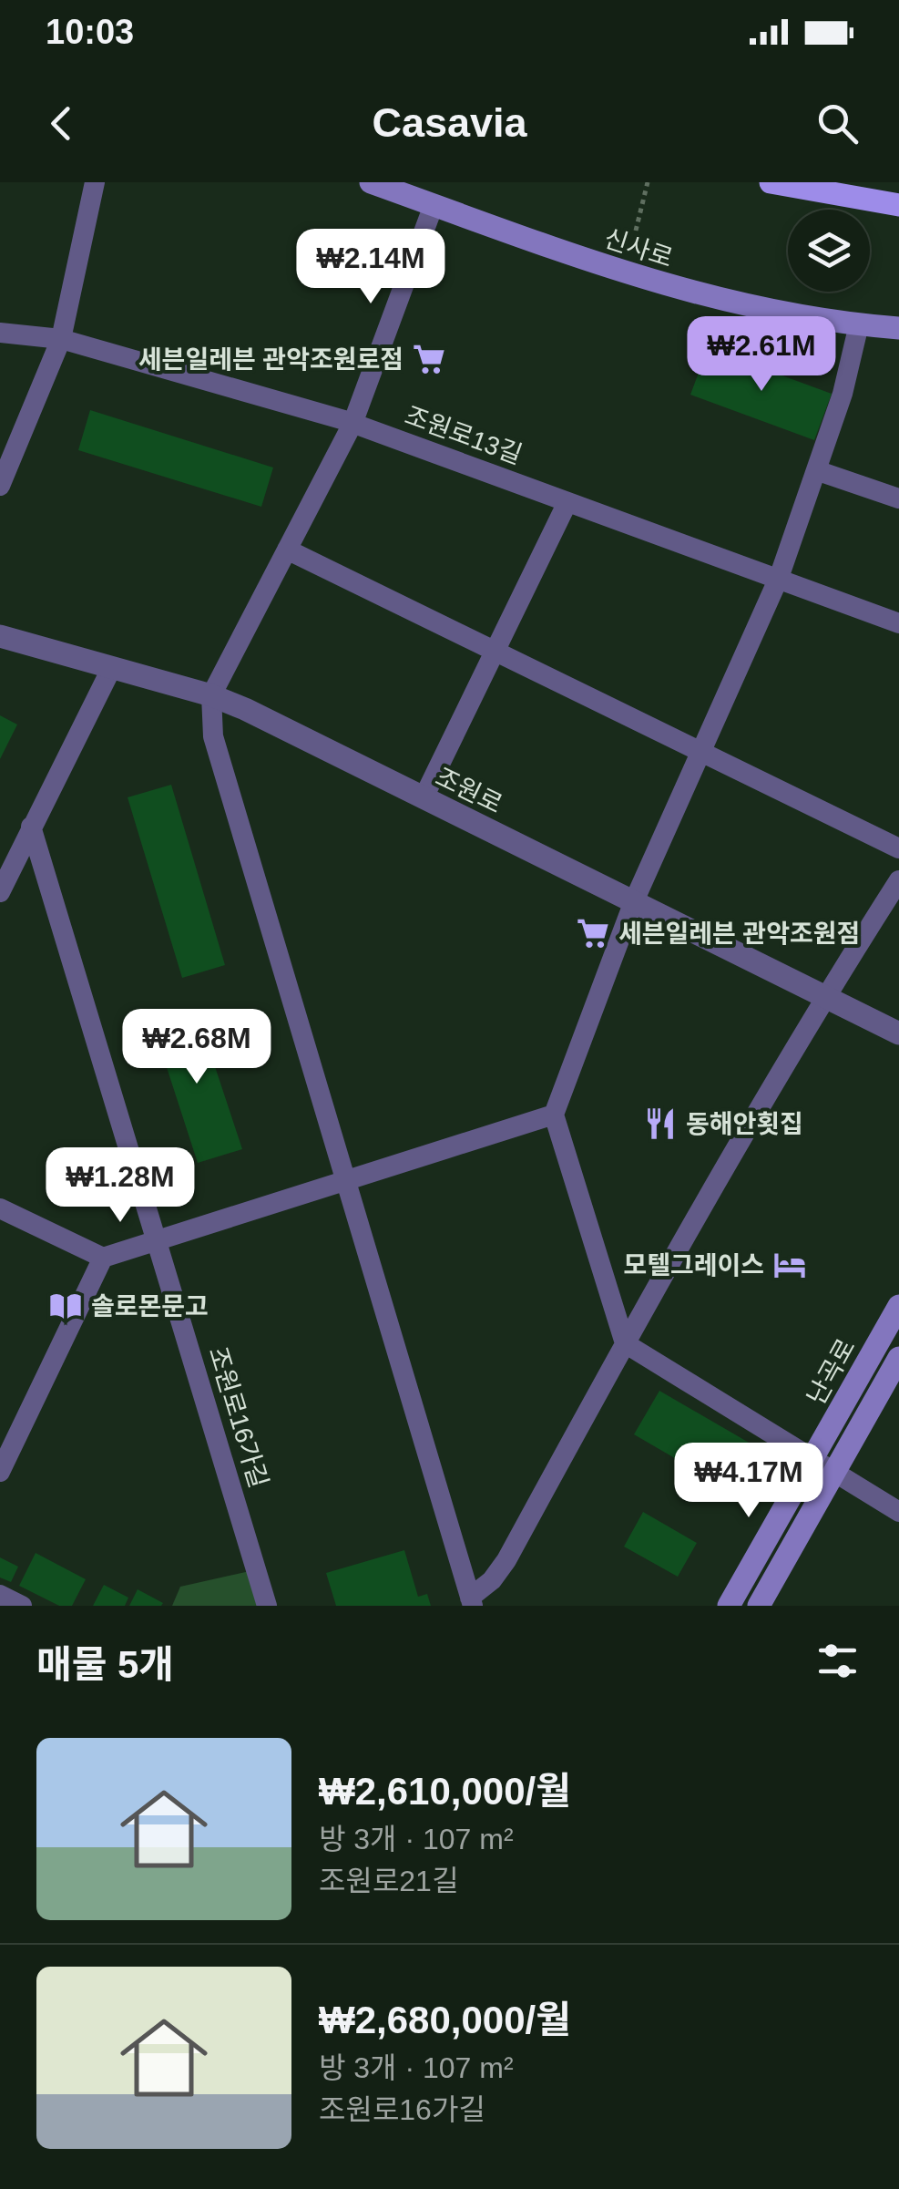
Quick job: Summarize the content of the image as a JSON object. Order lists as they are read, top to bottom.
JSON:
{
  "streets": {
    "main road": ["신사로", "난곡로"],
    "street": ["조원로13길", "조원로", "조원로16가길"]
  },
  "places": {
    "supermarket": ["세븐일레븐 관악조원로점", "세븐일레븐 관악조원점"],
    "restaurant": ["동해안횟집"],
    "hotel": ["모텔그레이스"],
    "library": ["솔로몬문고"]
  },
  "page": {
    "status": "10:03",
    "header": "Casavia",
    "price": [
      "₩2.14M",
      "₩2.61M",
      "₩2.68M",
      "₩1.28M",
      "₩4.17M"
    ],
    "heading": "매물 5개",
    "list": [
      {
        "name": "₩2,610,000/월",
        "note": "방 3개 · 107 m² · 조원로21길"
      },
      {
        "name": "₩2,680,000/월",
        "note": "방 3개 · 107 m² · 조원로16가길"
      }
    ]
  }
}
